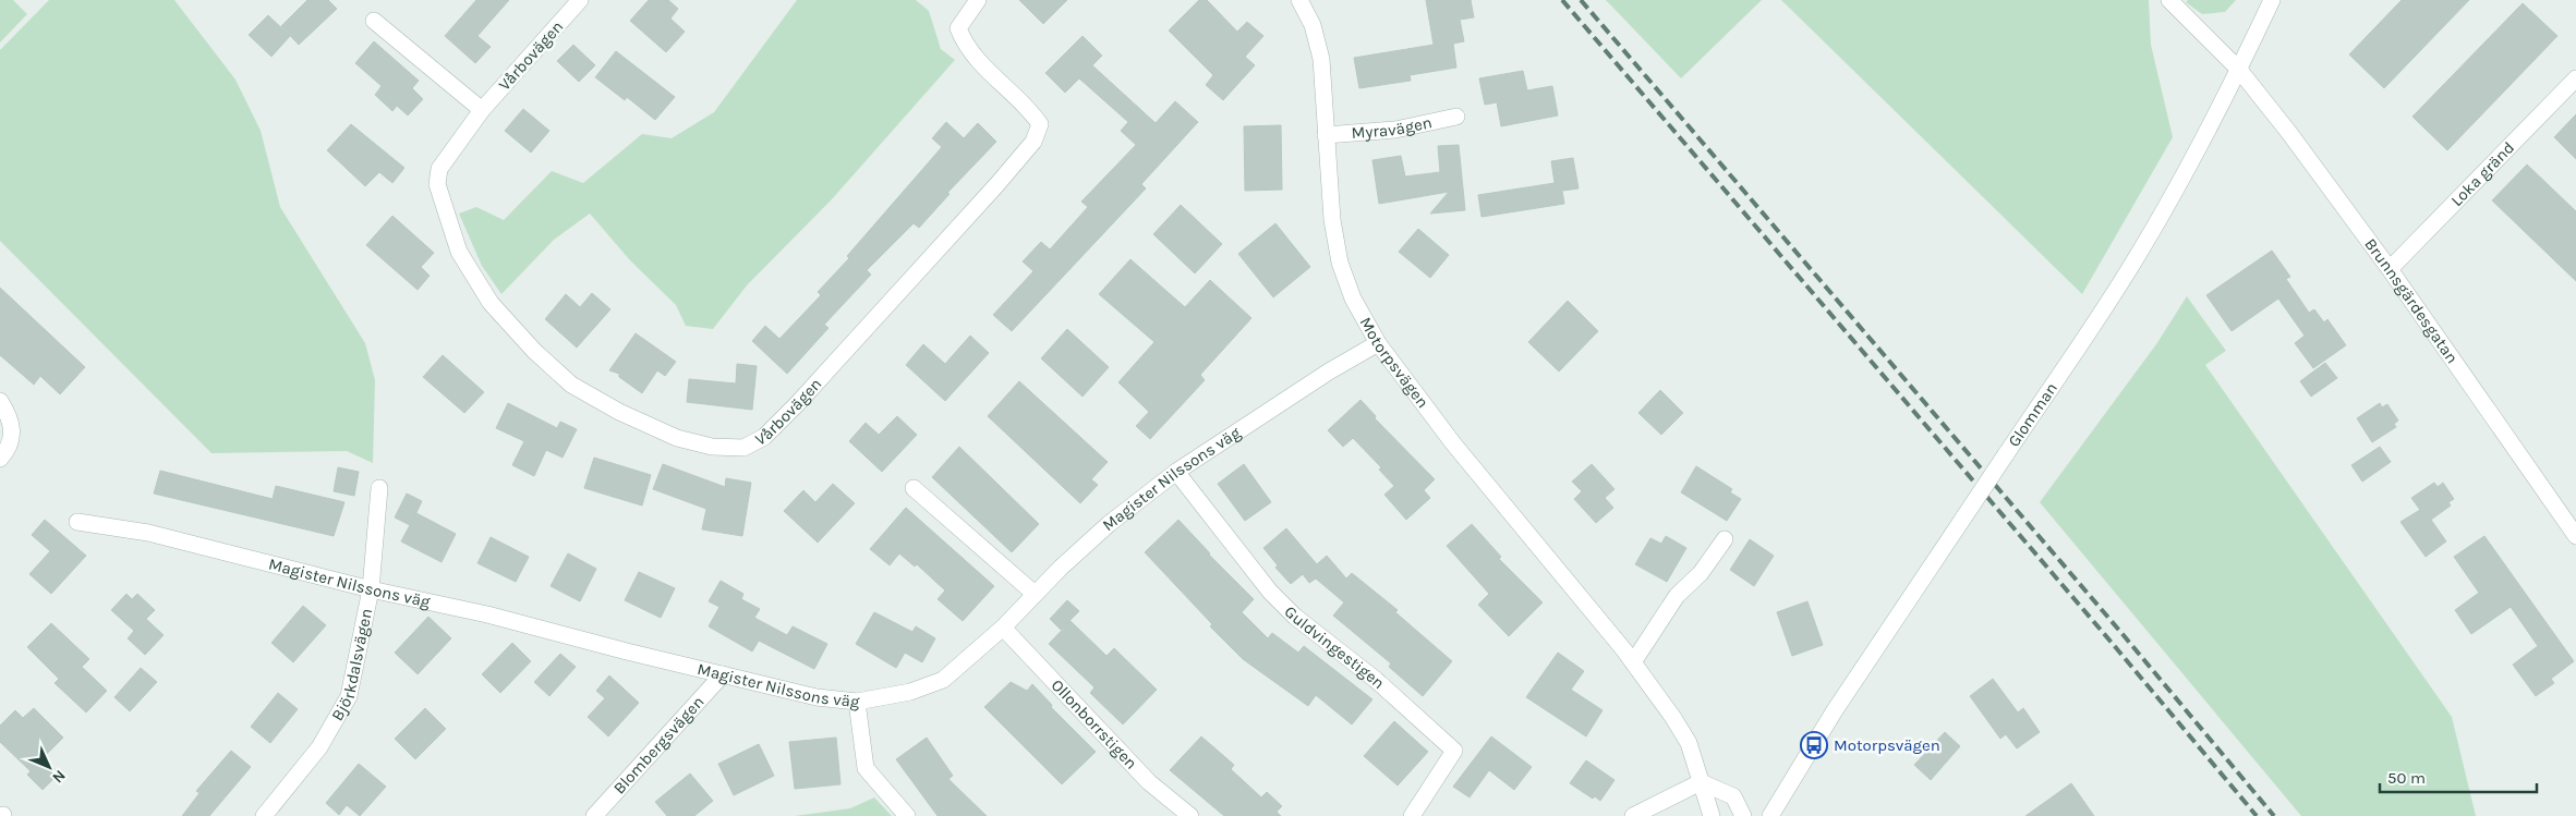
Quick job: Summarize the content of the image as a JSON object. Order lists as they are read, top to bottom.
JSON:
{
  "streets": {
    "street": [
      "Vårbovägen",
      "Myravägen",
      "Loka gränd",
      "Brunnsgärdesgatan",
      "Motorpsvägen",
      "Glomman",
      "Magister Nilssons väg",
      "Guldvingestigen",
      "Björkdalsvägen",
      "Ollonborrstigen",
      "Blombergsvägen"
    ]
  },
  "crossings": [
    ["Myravägen", "Motorpsvägen"],
    ["Loka gränd", "Brunnsgärdesgatan"],
    ["Brunnsgärdesgatan", "Glomman"],
    ["Motorpsvägen", "Magister Nilssons väg"],
    ["Magister Nilssons väg", "Guldvingestigen"],
    ["Magister Nilssons väg", "Björkdalsvägen"],
    ["Magister Nilssons väg", "Ollonborrstigen"],
    ["Magister Nilssons väg", "Blombergsvägen"]
  ],
  "places": {
    "bus stop": ["Motorpsvägen"]
  },
  "scale_bar": "50 m",
  "north": "bottom right"
}
